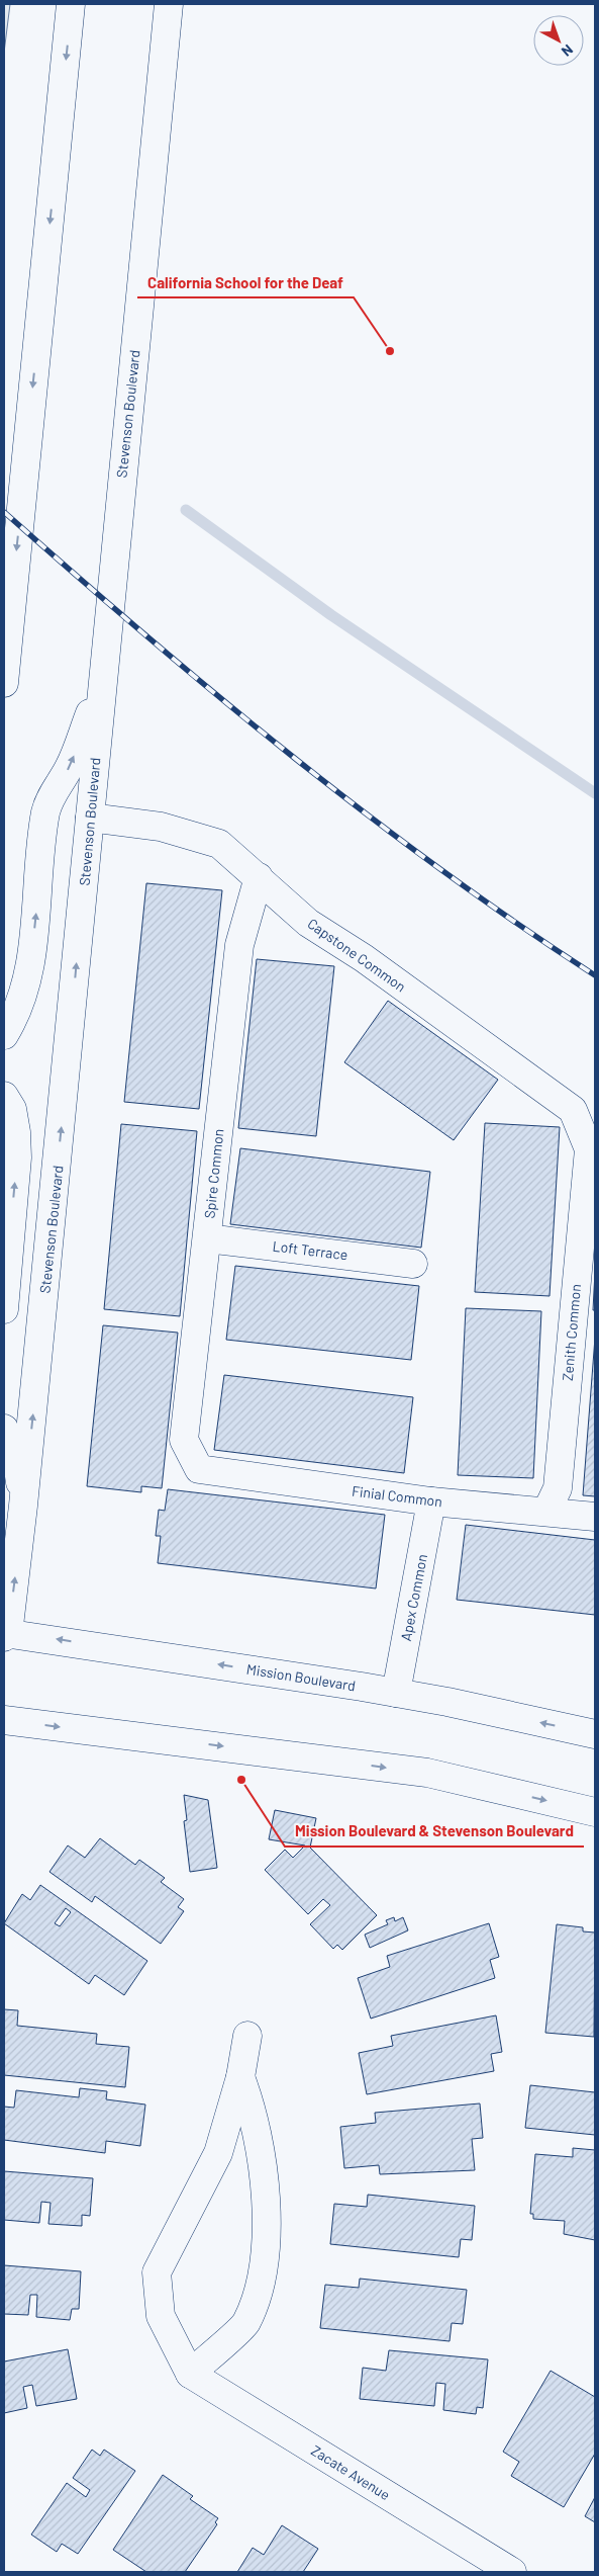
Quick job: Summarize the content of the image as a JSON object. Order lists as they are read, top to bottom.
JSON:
{
  "streets": {
    "main road": [
      "Stevenson Boulevard",
      "Capstone Common",
      "Spire Common",
      "Loft Terrace",
      "Zenith Common",
      "Finial Common",
      "Apex Common",
      "Mission Boulevard",
      "Zacate Avenue"
    ]
  },
  "crossings": [
    ["Stevenson Boulevard", "Capstone Common"],
    ["Stevenson Boulevard", "Mission Boulevard"],
    ["Capstone Common", "Spire Common"],
    ["Capstone Common", "Zenith Common"],
    ["Spire Common", "Loft Terrace"],
    ["Spire Common", "Finial Common"],
    ["Zenith Common", "Finial Common"],
    ["Finial Common", "Apex Common"],
    ["Apex Common", "Mission Boulevard"]
  ],
  "places": ["California School for the Deaf", "Mission Boulevard & Stevenson Boulevard"],
  "north": "bottom right"
}
